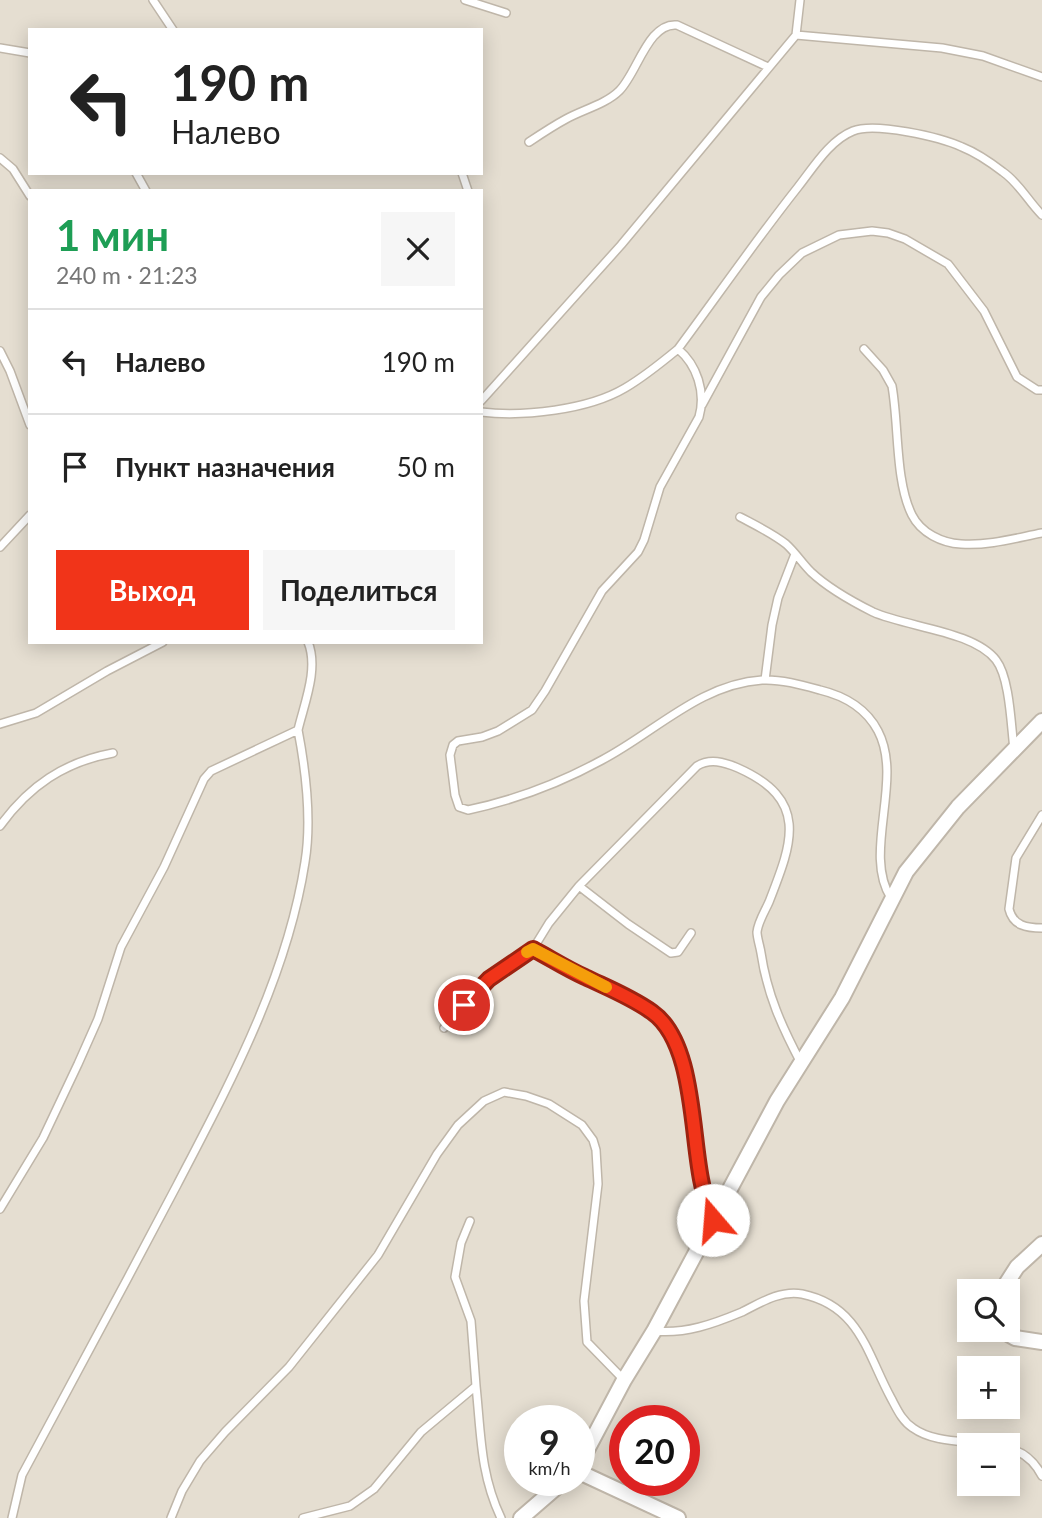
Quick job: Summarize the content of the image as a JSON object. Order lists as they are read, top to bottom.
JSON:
{
  "page": {
    "turn": ["190 m", "Налево"],
    "heading": ["1 мин", "240 m · 21:23"],
    "list": [
      {
        "name": "Налево",
        "value": "190 m"
      },
      {
        "name": "Пункт назначения",
        "value": "50 m"
      }
    ],
    "buttons": ["Выход", "Поделиться"],
    "map_buttons": ["+", "−"],
    "speed": "9 km/h",
    "limit": "20"
  }
}
